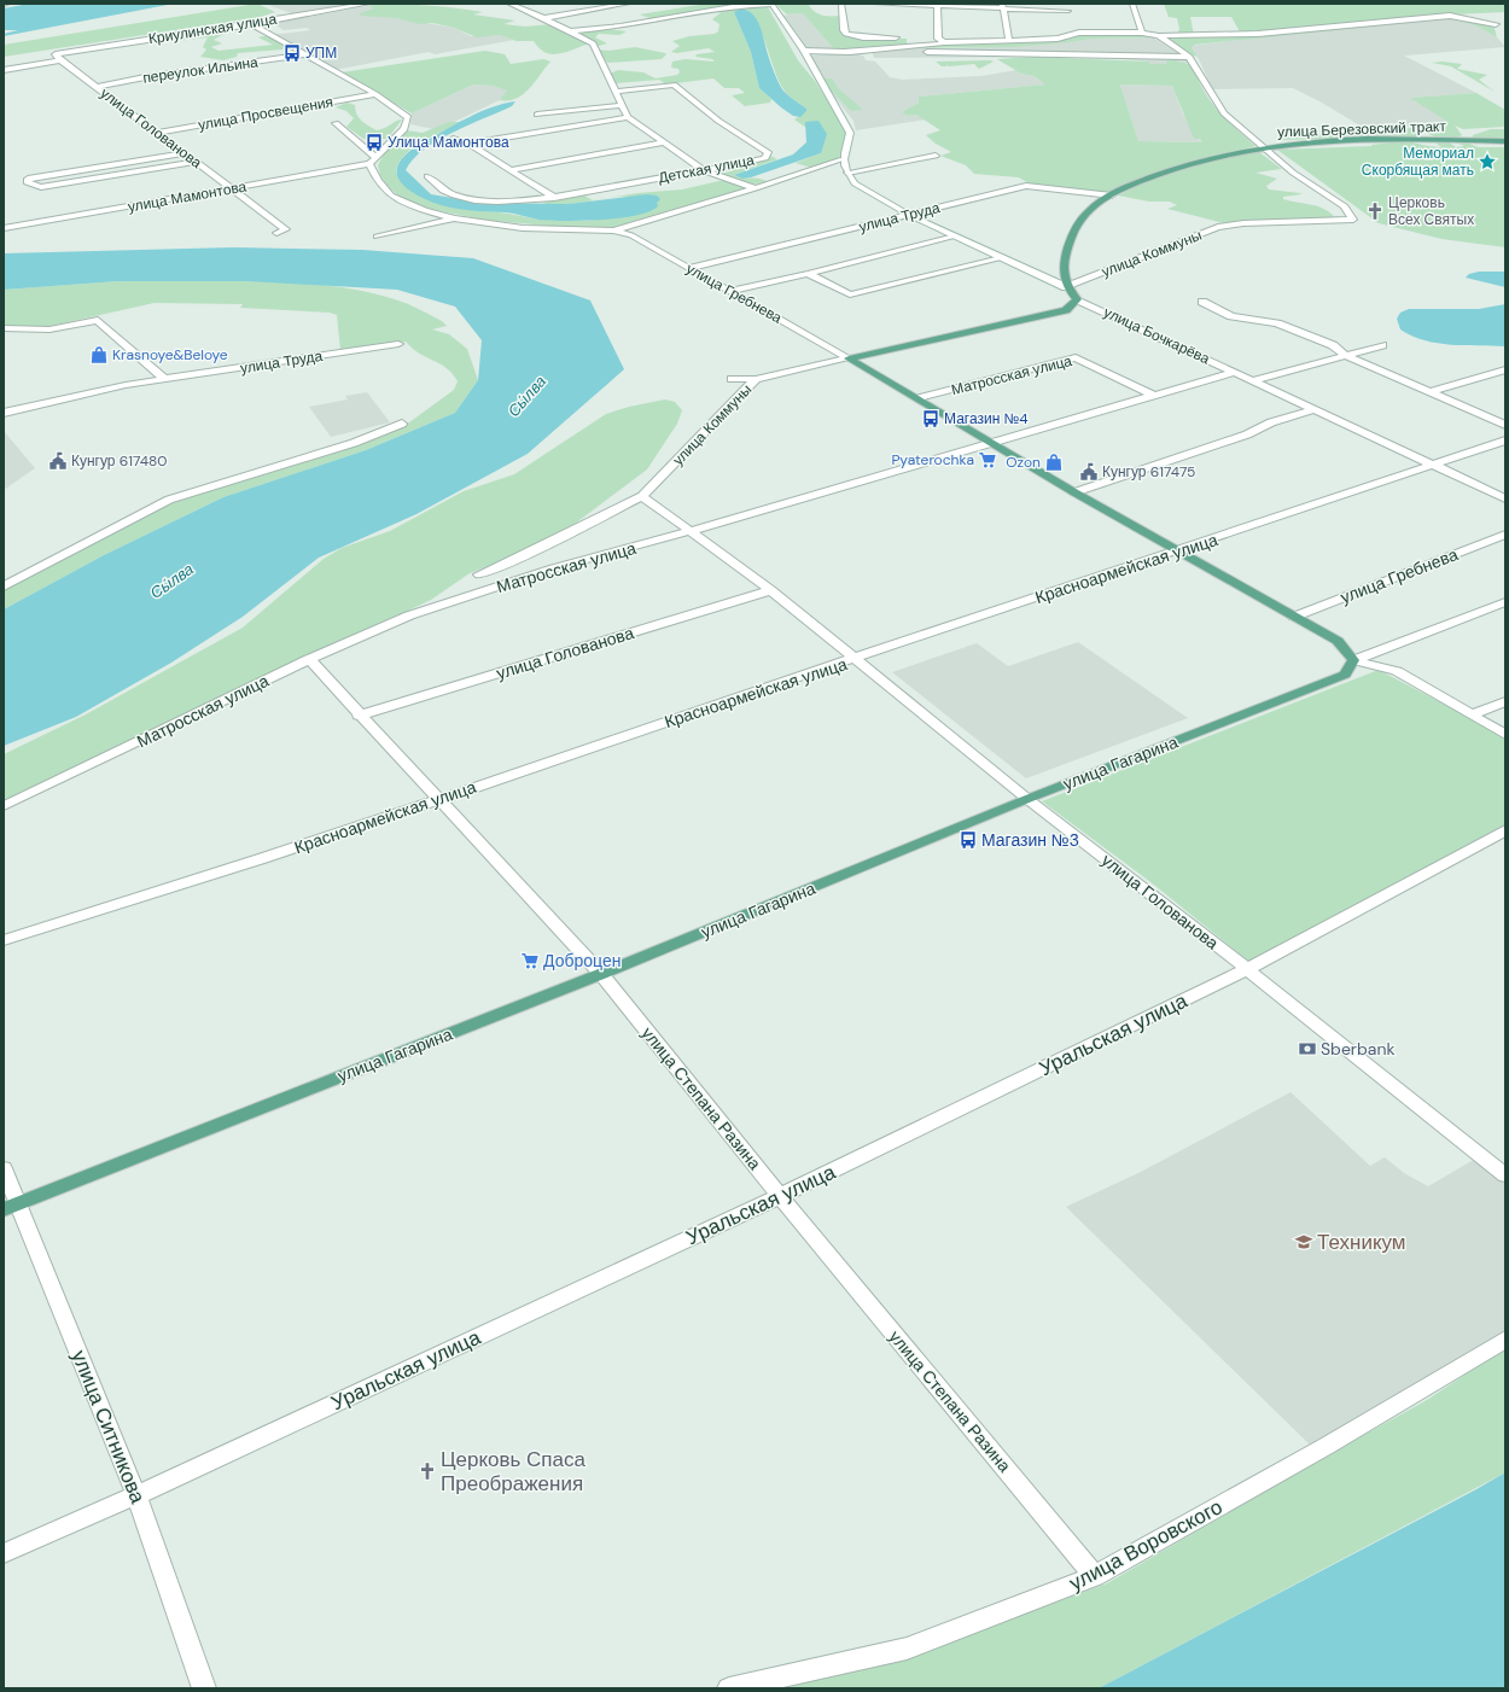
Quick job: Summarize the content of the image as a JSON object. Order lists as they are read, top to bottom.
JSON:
{
  "streets": {
    "main road": [
      "улица Березовский тракт",
      "улица Коммуны",
      "улица Гребнева",
      "улица Бочкарёва",
      "улица Гагарина"
    ],
    "street": [
      "Криулинская улица",
      "переулок Ильина",
      "улица Просвещения",
      "улица Голованова",
      "Детская улица",
      "улица Мамонтова",
      "улица Труда",
      "Матросская улица",
      "Красноармейская улица",
      "Уральская улица",
      "улица Степана Разина",
      "улица Ситникова",
      "улица Воровского"
    ]
  },
  "crossings": [
    ["Криулинская улица", "улица Голованова"],
    ["переулок Ильина", "улица Голованова"],
    ["улица Просвещения", "улица Голованова"],
    ["улица Голованова", "улица Мамонтова"],
    ["улица Голованова", "улица Коммуны"],
    ["улица Голованова", "Матросская улица"],
    ["улица Голованова", "Красноармейская улица"],
    ["улица Голованова", "улица Гагарина"],
    ["улица Голованова", "Уральская улица"],
    ["улица Голованова", "улица Степана Разина"],
    ["улица Березовский тракт", "улица Труда"],
    ["улица Березовский тракт", "улица Коммуны"],
    ["Детская улица", "улица Гребнева"],
    ["Детская улица", "улица Бочкарёва"],
    ["улица Мамонтова", "улица Гребнева"],
    ["улица Труда", "улица Гребнева"],
    ["улица Труда", "улица Бочкарёва"],
    ["улица Коммуны", "улица Гребнева"],
    ["улица Коммуны", "улица Бочкарёва"],
    ["улица Гребнева", "Матросская улица"],
    ["улица Гребнева", "Красноармейская улица"],
    ["улица Гребнева", "улица Гагарина"],
    ["улица Бочкарёва", "Матросская улица"],
    ["улица Бочкарёва", "Красноармейская улица"],
    ["Матросская улица", "улица Степана Разина"],
    ["Красноармейская улица", "улица Степана Разина"],
    ["улица Гагарина", "улица Степана Разина"],
    ["улица Гагарина", "улица Ситникова"],
    ["Уральская улица", "улица Степана Разина"],
    ["Уральская улица", "улица Ситникова"],
    ["улица Степана Разина", "улица Воровского"]
  ],
  "water": ["Сы́лва"],
  "places": {
    "bus stop": [
      "УПМ",
      "Улица Мамонтова",
      "Магазин №4",
      "Магазин №3"
    ],
    "place": ["Мемориал Скорбящая мать"],
    "church": ["Церковь Всех Святых", "Церковь Спаса Преображения"],
    "shop": ["Krasnoye&Beloye", "Ozon"],
    "supermarket": ["Pyaterochka", "Доброцен"],
    "public building": ["Кунгур 617480", "Кунгур 617475"],
    "bank": ["Sberbank"],
    "school or university": ["Техникум"]
  }
}
